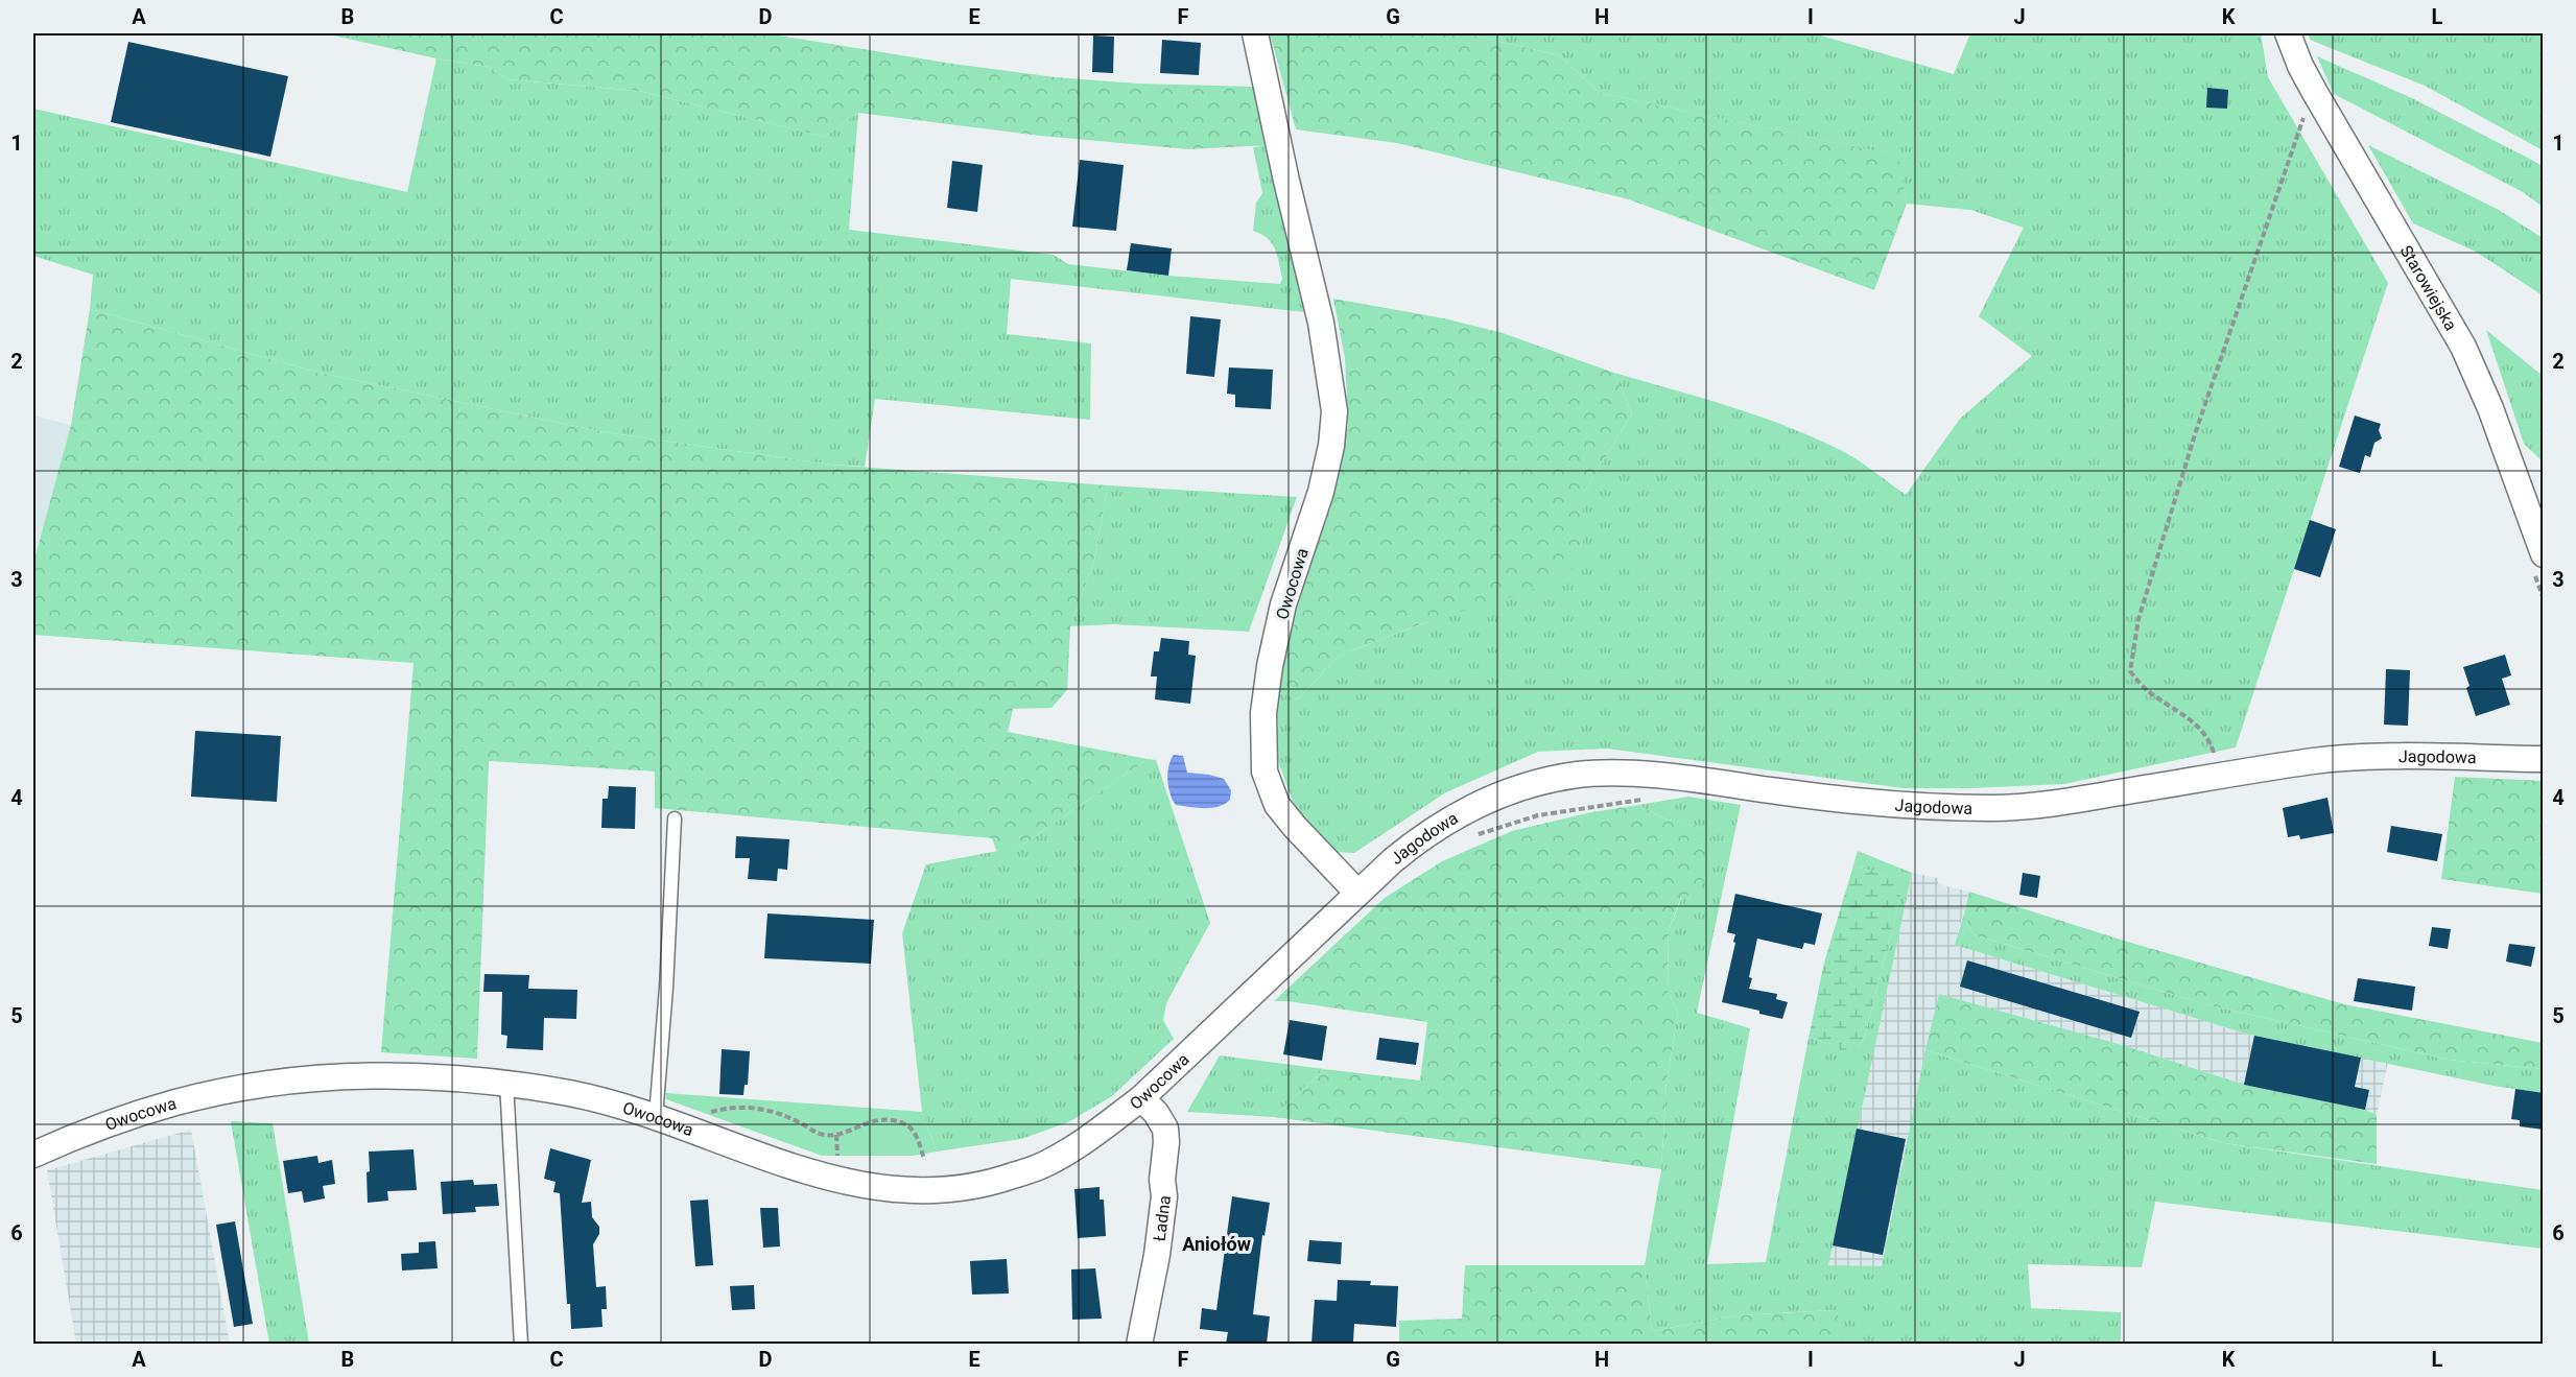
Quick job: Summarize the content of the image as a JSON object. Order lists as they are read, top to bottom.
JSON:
{
  "streets": {
    "street": [
      "Starowiejska",
      "Owocowa",
      "Jagodowa",
      "Ładna"
    ]
  },
  "crossings": [
    ["Owocowa", "Jagodowa"],
    ["Owocowa", "Ładna"]
  ],
  "districts": ["Aniołów"],
  "grid": {
    "columns": [
      "A",
      "B",
      "C",
      "D",
      "E",
      "F",
      "G",
      "H",
      "I",
      "J",
      "K",
      "L"
    ],
    "rows": [
      "1",
      "2",
      "3",
      "4",
      "5",
      "6"
    ]
  }
}
